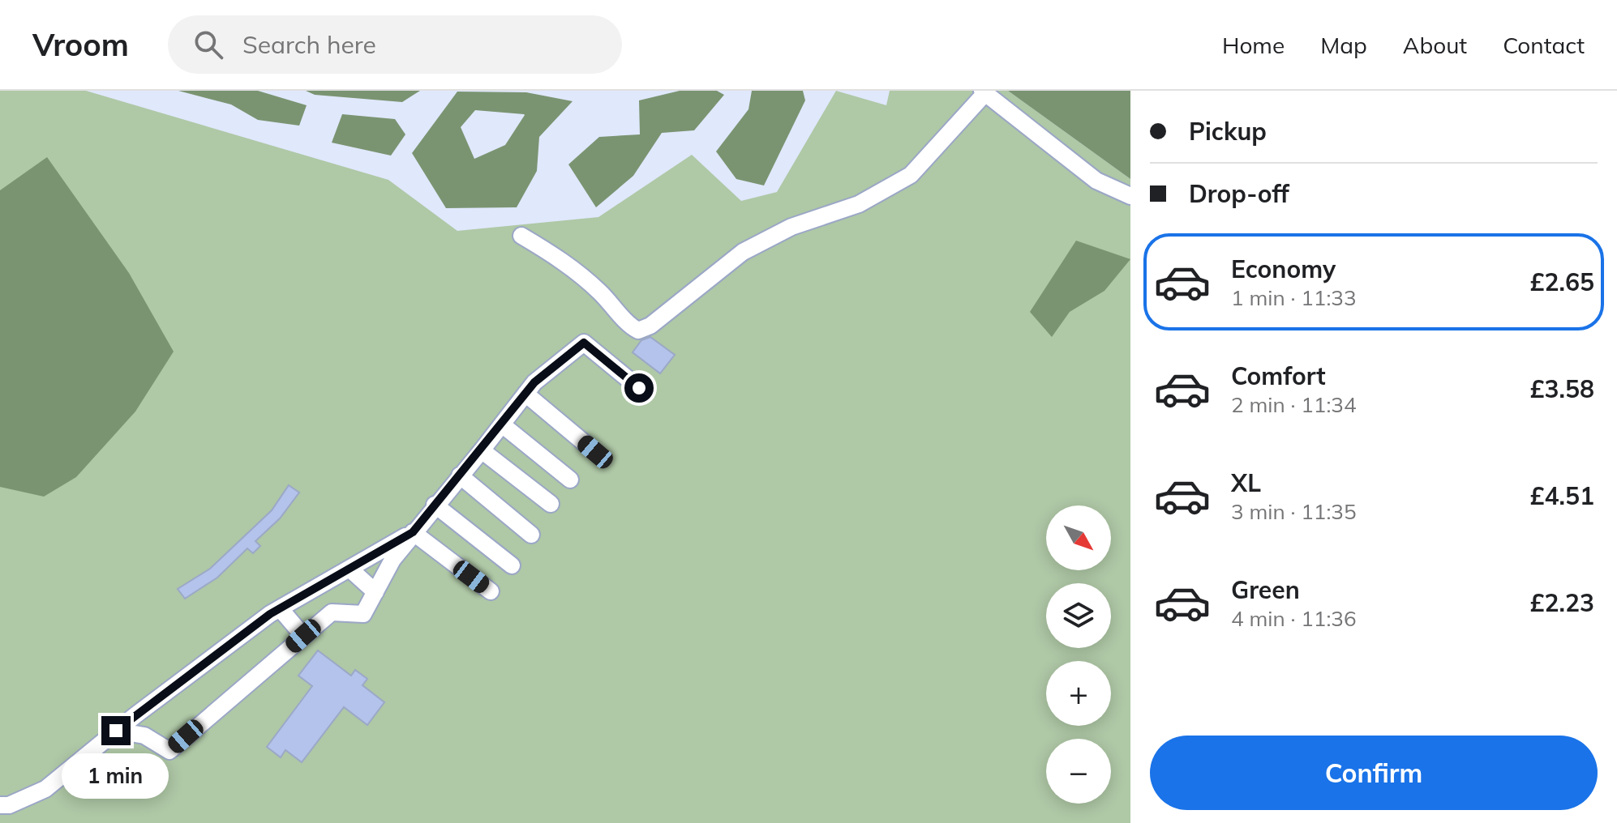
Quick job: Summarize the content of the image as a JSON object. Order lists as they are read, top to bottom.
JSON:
{
  "north": "bottom right",
  "page": {
    "header": "Vroom",
    "search": "Search here",
    "nav": [
      "Home",
      "Map",
      "About",
      "Contact"
    ],
    "banner": ["Pickup", "Drop-off"],
    "list": [
      {
        "name": "Economy",
        "note": "1 min · 11:33",
        "value": "£2.65"
      },
      {
        "name": "Comfort",
        "note": "2 min · 11:34",
        "value": "£3.58"
      },
      {
        "name": "XL",
        "note": "3 min · 11:35",
        "value": "£4.51"
      },
      {
        "name": "Green",
        "note": "4 min · 11:36",
        "value": "£2.23"
      }
    ],
    "map_buttons": ["+", "−"],
    "buttons": "Confirm",
    "bubble": "1 min"
  }
}
